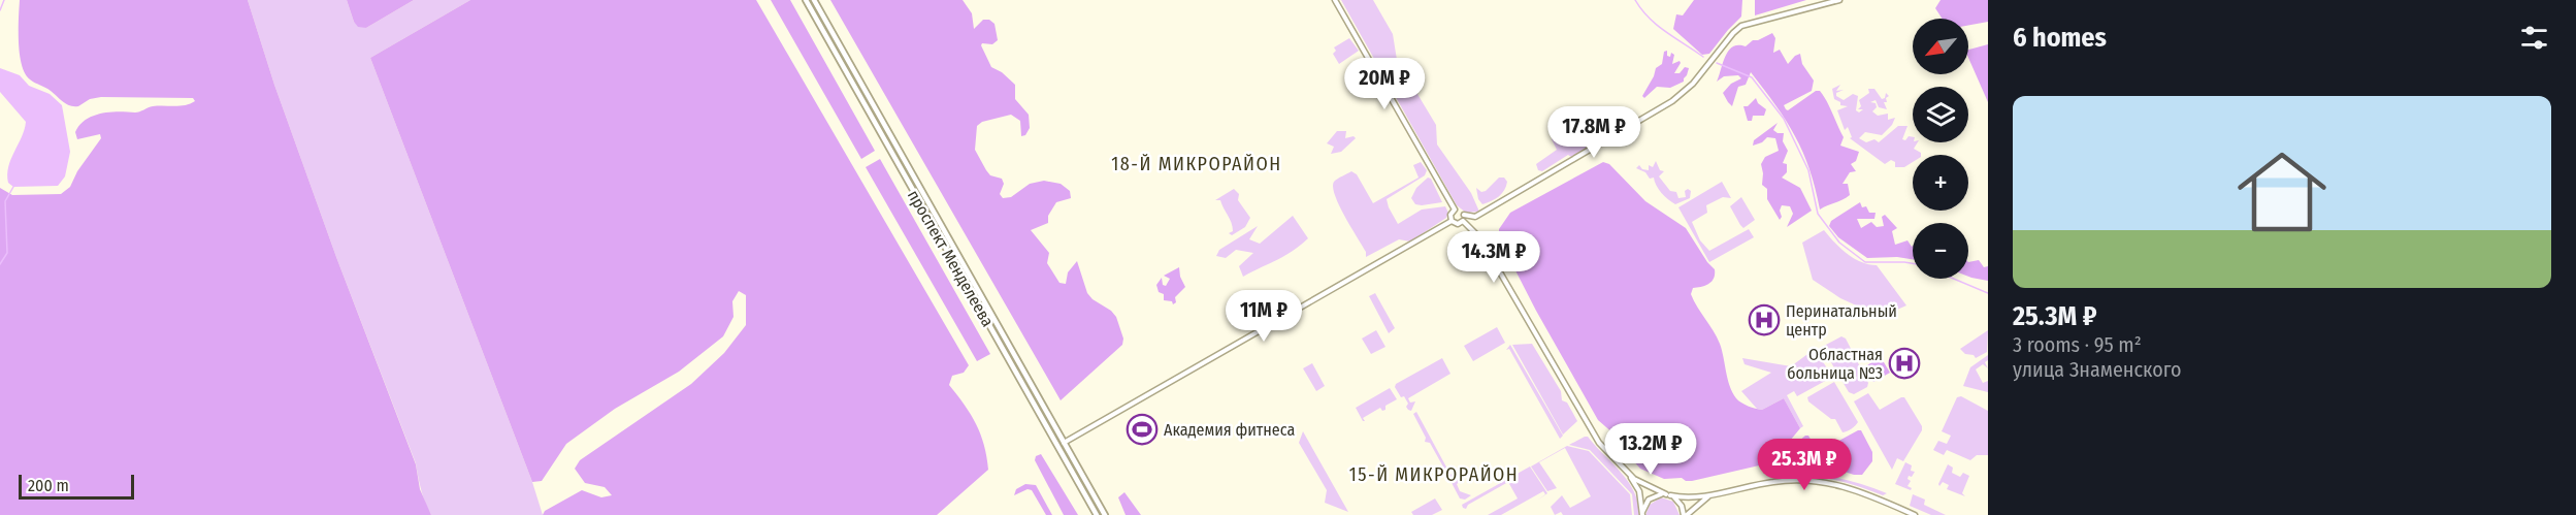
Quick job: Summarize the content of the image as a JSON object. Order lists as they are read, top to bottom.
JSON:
{
  "streets": {
    "main road": ["проспект Менделеева"]
  },
  "districts": ["18-Й МИКРОРАЙОН", "15-Й МИКРОРАЙОН"],
  "places": {
    "hospital": ["Перинатальный центр", "Областная больница №3"],
    "sports": ["Академия фитнеса"]
  },
  "scale_bar": "200 m",
  "north": "bottom left",
  "page": {
    "heading": "6 homes",
    "map_buttons": ["+", "−"],
    "price": [
      "20M ₽",
      "17.8M ₽",
      "14.3M ₽",
      "11M ₽",
      "13.2M ₽",
      "25.3M ₽"
    ],
    "list": [
      {
        "name": "25.3M ₽",
        "note": "3 rooms · 95 m² · улица Знаменского"
      }
    ],
    "scale": "200 m"
  }
}
